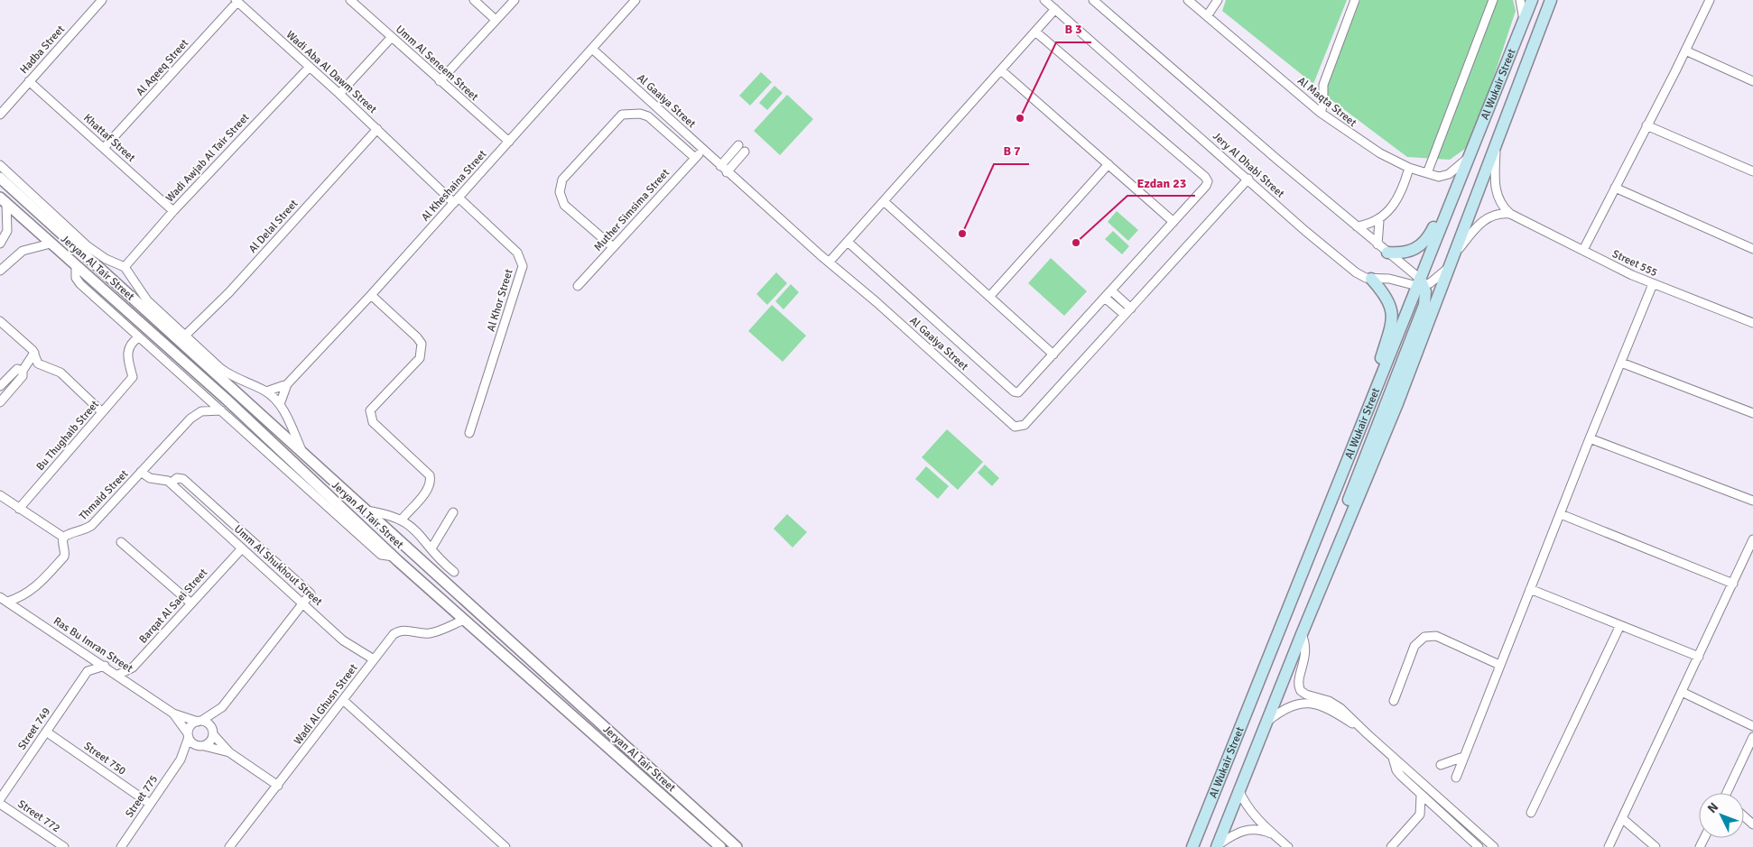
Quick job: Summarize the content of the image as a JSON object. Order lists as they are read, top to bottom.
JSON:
{
  "streets": {
    "main road": ["Al Wukair Street"],
    "street": [
      "Hadba Street",
      "Umm Al Seneem Street",
      "Al Aqeeq Street",
      "Wadi Aba Al Dawm Street",
      "Al Gaaiya Street",
      "Al Maqta Street",
      "Khattaf Street",
      "Wadi Awjab Al Tair Street",
      "Jery Al Dhabi Street",
      "Al Kheshaina Street",
      "Muther Simsima Street",
      "Al Delal Street",
      "Street 555",
      "Jeryan Al Tair Street",
      "Al Khor Street",
      "Bu Thughaib Street",
      "Thmaid Street",
      "Umm Al Shukhout Street",
      "Barqat Al Saei Street",
      "Ras Bu Imran Street",
      "Wadi Al Ghusn Street",
      "Street 749",
      "Street 750",
      "Street 775",
      "Street 772"
    ]
  },
  "crossings": [
    ["Hadba Street", "Khattaf Street"],
    ["Umm Al Seneem Street", "Al Kheshaina Street"],
    ["Al Aqeeq Street", "Wadi Aba Al Dawm Street"],
    ["Al Aqeeq Street", "Khattaf Street"],
    ["Wadi Aba Al Dawm Street", "Wadi Awjab Al Tair Street"],
    ["Wadi Aba Al Dawm Street", "Al Kheshaina Street"],
    ["Wadi Aba Al Dawm Street", "Al Delal Street"],
    ["Wadi Aba Al Dawm Street", "Al Khor Street"],
    ["Al Wukair Street", "Al Maqta Street"],
    ["Al Wukair Street", "Jery Al Dhabi Street"],
    ["Al Gaaiya Street", "Jery Al Dhabi Street"],
    ["Al Gaaiya Street", "Al Kheshaina Street"],
    ["Al Gaaiya Street", "Muther Simsima Street"],
    ["Khattaf Street", "Wadi Awjab Al Tair Street"],
    ["Wadi Awjab Al Tair Street", "Jeryan Al Tair Street"],
    ["Al Kheshaina Street", "Jeryan Al Tair Street"],
    ["Al Kheshaina Street", "Al Khor Street"],
    ["Al Delal Street", "Jeryan Al Tair Street"],
    ["Jeryan Al Tair Street", "Wadi Al Ghusn Street"],
    ["Thmaid Street", "Umm Al Shukhout Street"],
    ["Umm Al Shukhout Street", "Barqat Al Saei Street"],
    ["Umm Al Shukhout Street", "Wadi Al Ghusn Street"],
    ["Barqat Al Saei Street", "Ras Bu Imran Street"],
    ["Ras Bu Imran Street", "Street 775"],
    ["Street 749", "Street 750"],
    ["Street 750", "Street 775"]
  ],
  "places": ["B 3", "B 7", "Ezdan 23"],
  "north": "top left"
}
